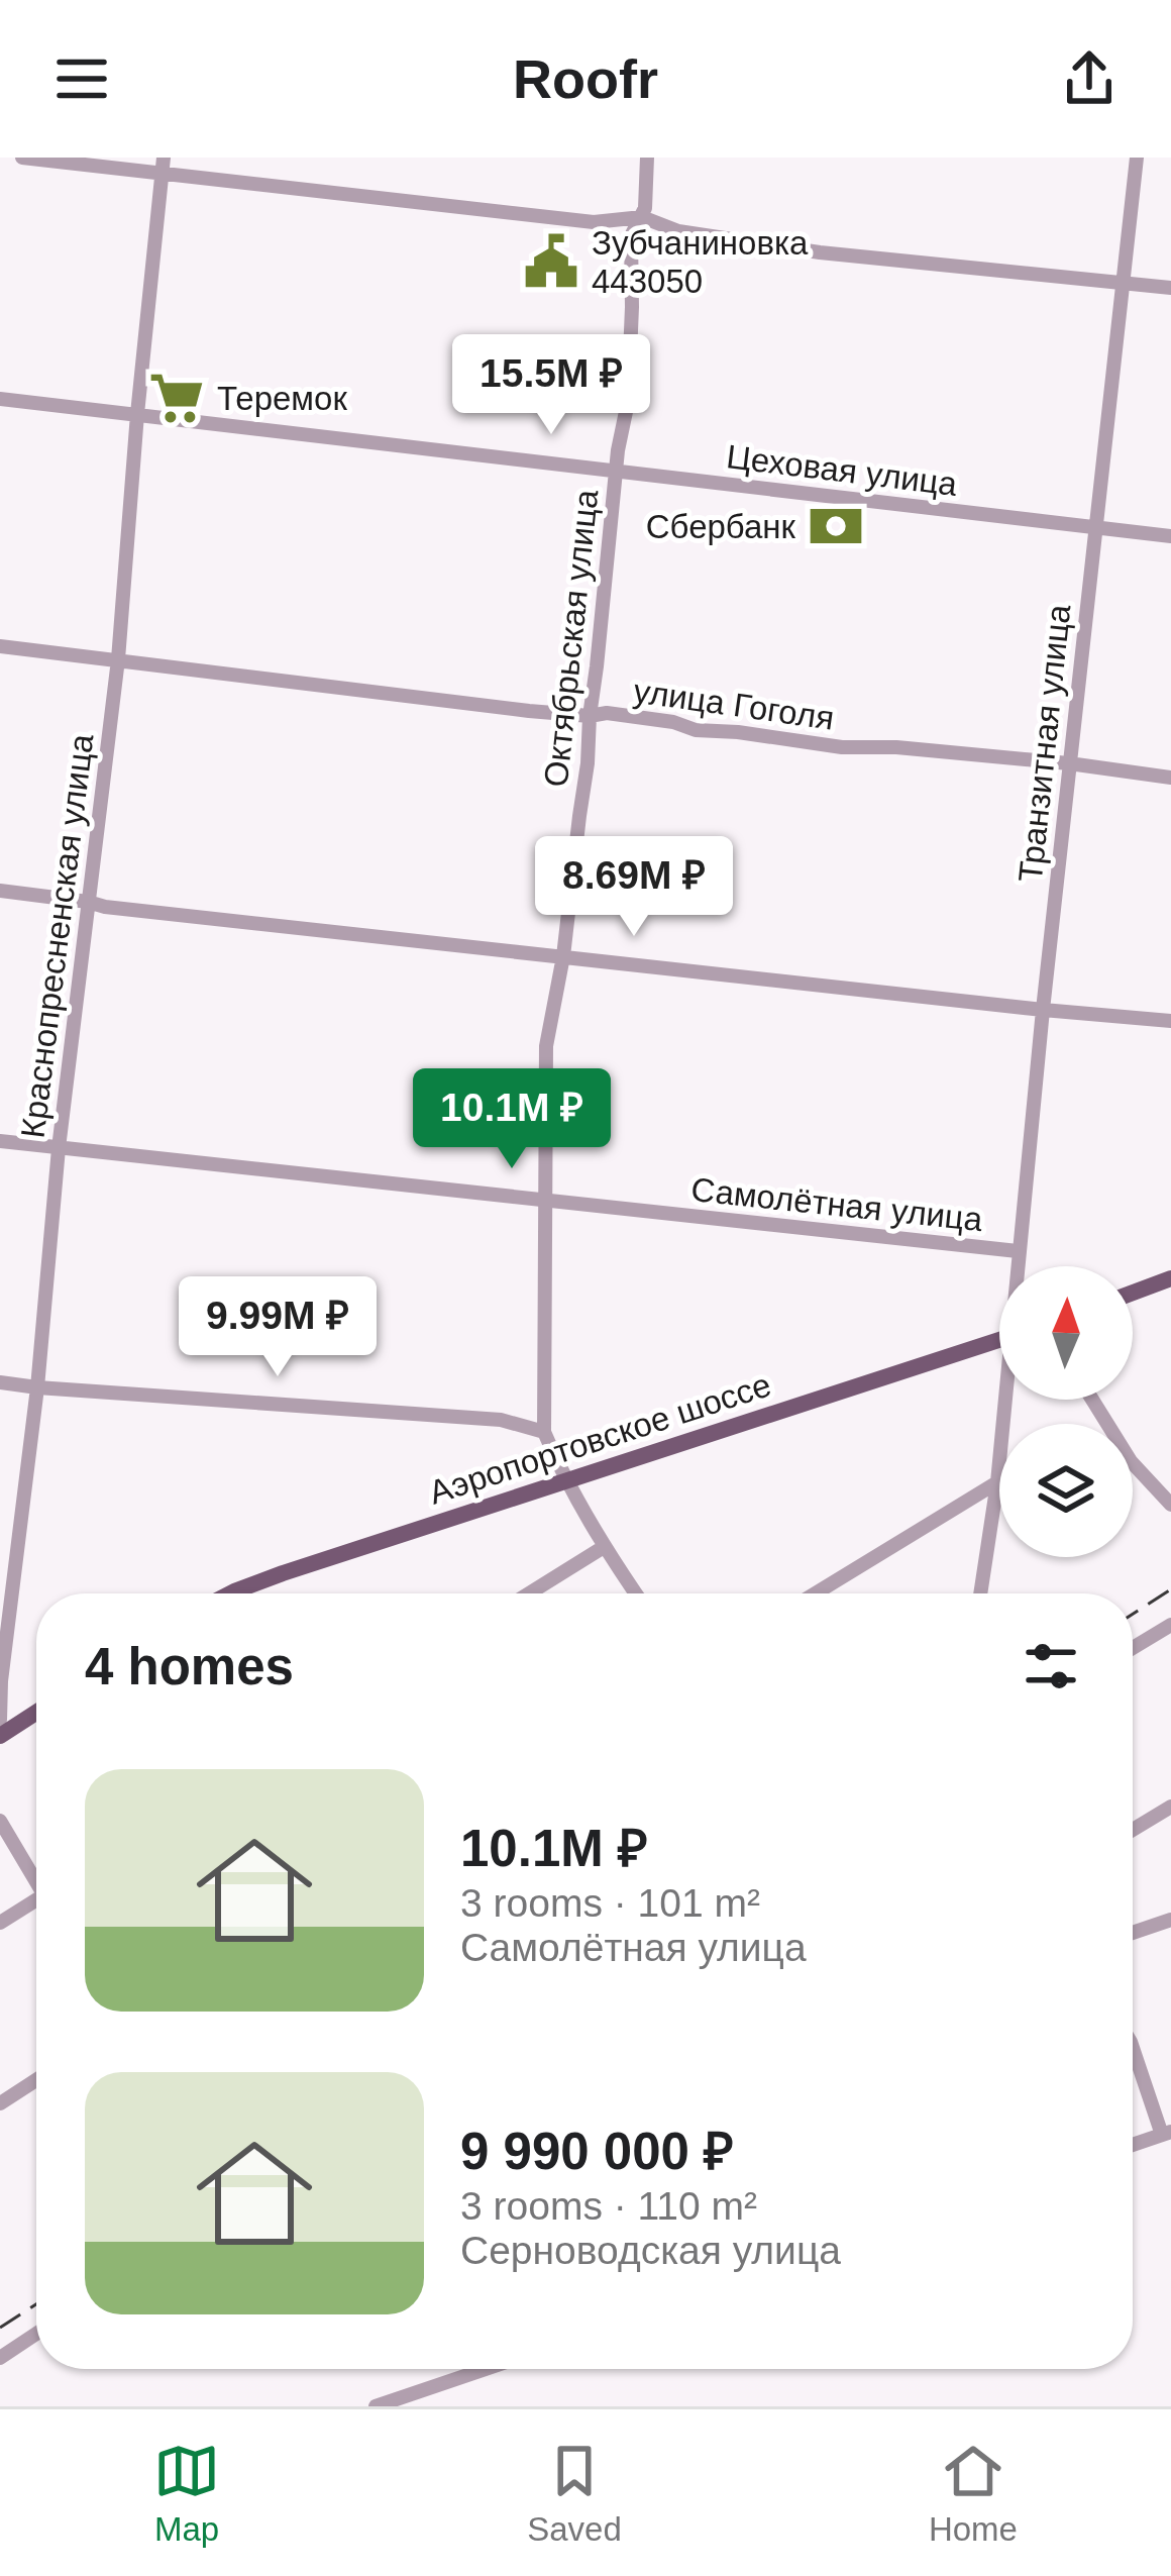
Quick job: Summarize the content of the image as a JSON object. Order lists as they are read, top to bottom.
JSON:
{
  "streets": {
    "main road": ["Аэропортовское шоссе"],
    "street": [
      "Цеховая улица",
      "Октябрьская улица",
      "улица Гоголя",
      "Транзитная улица",
      "Краснопресненская улица",
      "Самолётная улица"
    ]
  },
  "crossings": [
    ["Цеховая улица", "Октябрьская улица"],
    ["Цеховая улица", "Транзитная улица"],
    ["Цеховая улица", "Краснопресненская улица"],
    ["Октябрьская улица", "улица Гоголя"],
    ["Октябрьская улица", "Самолётная улица"],
    ["Октябрьская улица", "Аэропортовское шоссе"],
    ["улица Гоголя", "Транзитная улица"],
    ["улица Гоголя", "Краснопресненская улица"],
    ["Транзитная улица", "Самолётная улица"],
    ["Краснопресненская улица", "Самолётная улица"]
  ],
  "places": {
    "public building": ["Зубчаниновка 443050"],
    "supermarket": ["Теремок"],
    "bank": ["Сбербанк"]
  },
  "north": "top",
  "page": {
    "header": "Roofr",
    "price": [
      "15.5M ₽",
      "8.69M ₽",
      "10.1M ₽",
      "9.99M ₽"
    ],
    "heading": "4 homes",
    "list": [
      {
        "name": "10.1M ₽",
        "note": "3 rooms · 101 m² · Самолётная улица"
      },
      {
        "name": "9 990 000 ₽",
        "note": "3 rooms · 110 m² · Серноводская улица"
      }
    ],
    "tabs": ["Map", "Saved", "Home"]
  }
}
